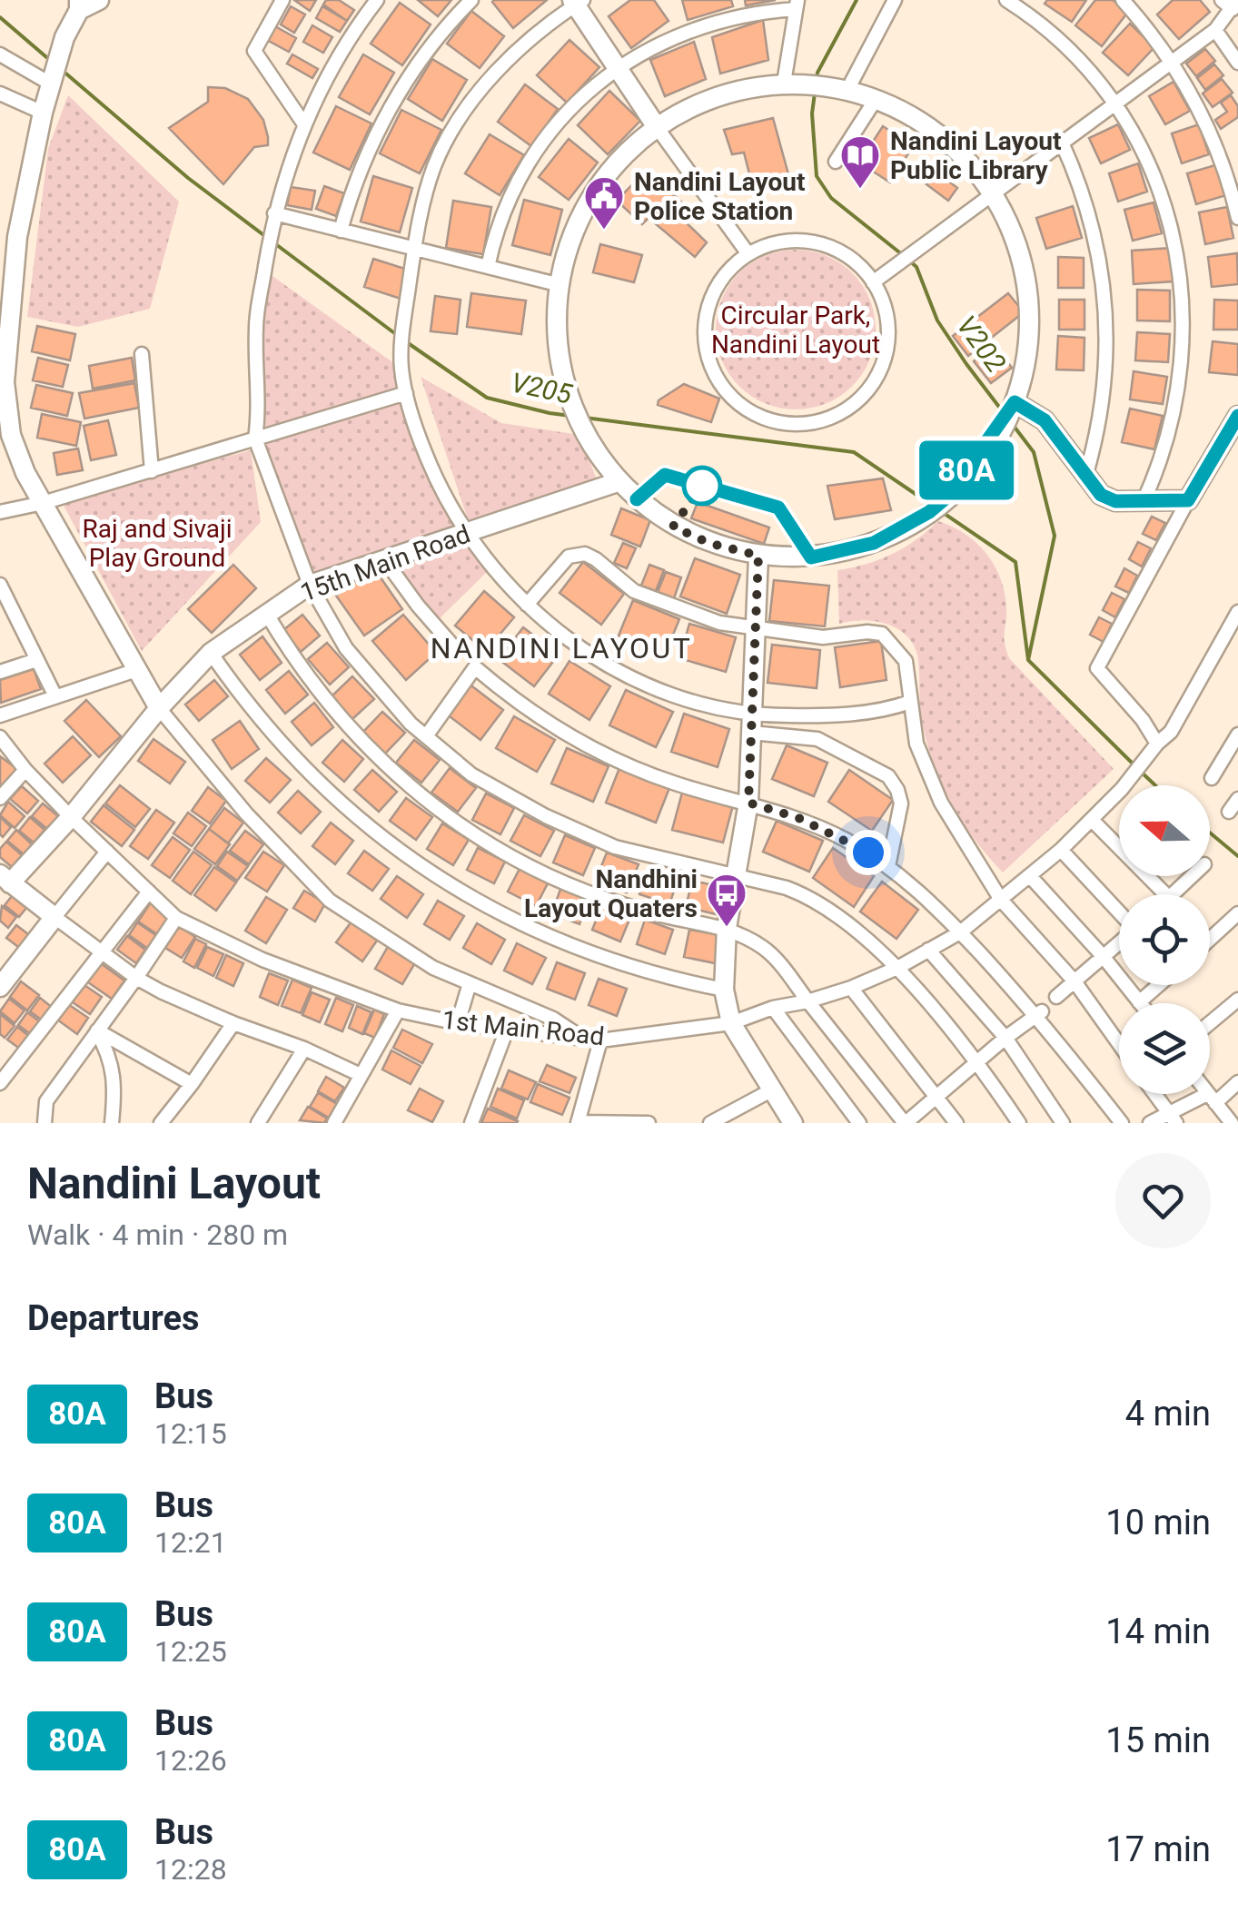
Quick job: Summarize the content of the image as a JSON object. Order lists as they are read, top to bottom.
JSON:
{
  "streets": {
    "street": ["15th Main Road", "1st Main Road"]
  },
  "crossings": [
    ["15th Main Road", "1st Main Road"]
  ],
  "districts": ["NANDINI LAYOUT"],
  "water": ["V202", "V205"],
  "parks": ["Circular Park, Nandini Layout", "Raj and Sivaji Play Ground"],
  "places": {
    "library": ["Nandini Layout Public Library"],
    "public building": ["Nandini Layout Police Station"],
    "bus stop": ["Nandhini Layout Quaters"]
  },
  "lines": ["bus line 80A"],
  "north": "left",
  "page": {
    "on_map": "80A",
    "heading": [
      ["Nandini Layout", "Walk · 4 min · 280 m"],
      "Departures"
    ],
    "list": [
      {
        "mark": "80A",
        "name": "Bus",
        "note": "12:15",
        "value": "4 min"
      },
      {
        "mark": "80A",
        "name": "Bus",
        "note": "12:21",
        "value": "10 min"
      },
      {
        "mark": "80A",
        "name": "Bus",
        "note": "12:25",
        "value": "14 min"
      },
      {
        "mark": "80A",
        "name": "Bus",
        "note": "12:26",
        "value": "15 min"
      },
      {
        "mark": "80A",
        "name": "Bus",
        "note": "12:28",
        "value": "17 min"
      }
    ]
  }
}
